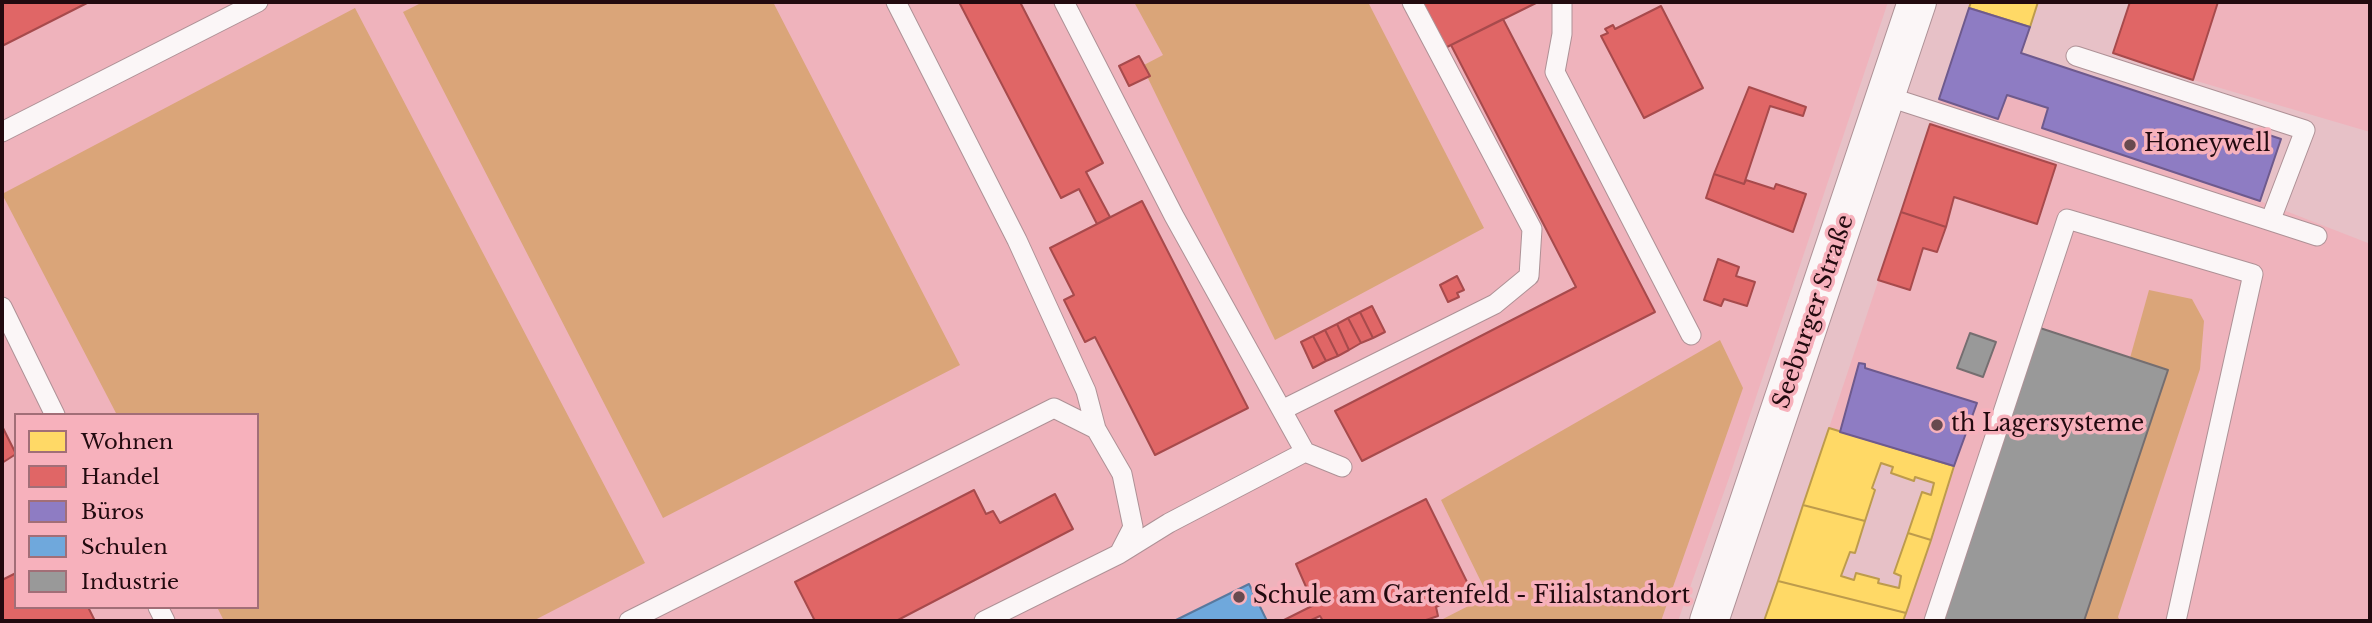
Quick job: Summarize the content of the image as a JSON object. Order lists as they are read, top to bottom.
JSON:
{
  "streets": {
    "street": ["Seeburger Straße"]
  },
  "places": ["Honeywell", "th Lagersysteme", "Schule am Gartenfeld - Filialstandort"],
  "legend": [
    "Wohnen",
    "Handel",
    "Büros",
    "Schulen",
    "Industrie"
  ]
}
